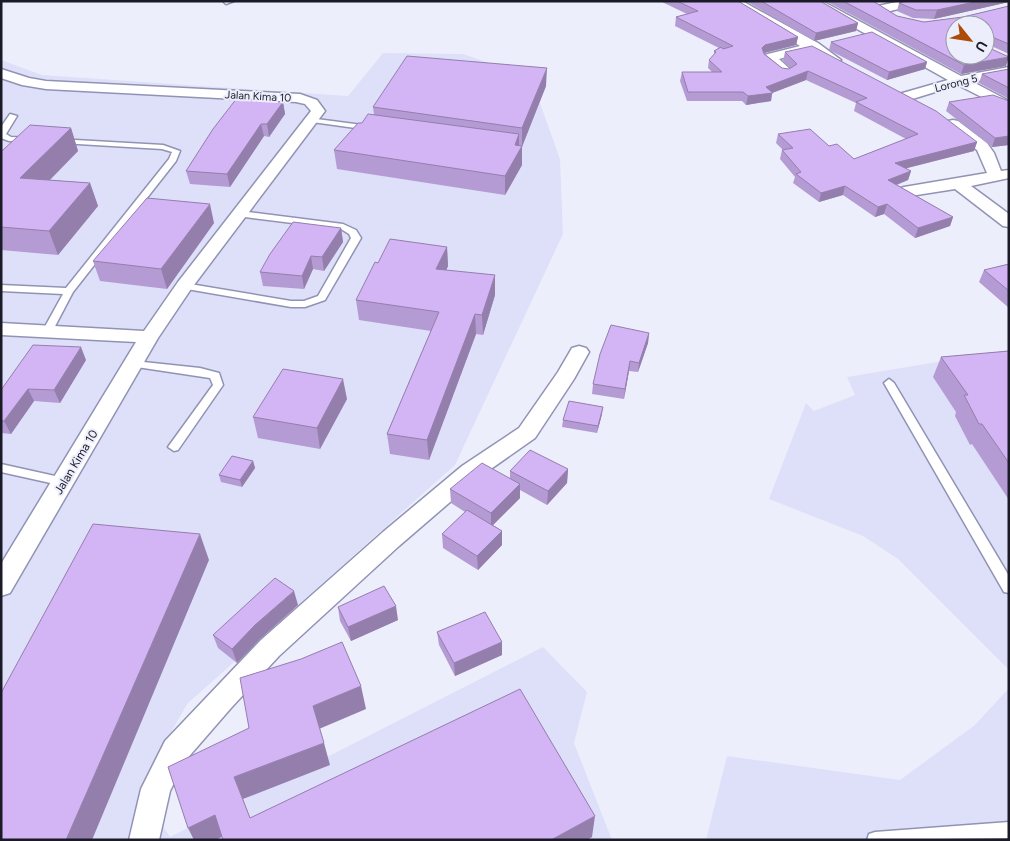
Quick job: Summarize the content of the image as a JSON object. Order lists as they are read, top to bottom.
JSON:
{
  "streets": {
    "street": ["Lorong 5", "Jalan Kima 10"]
  },
  "north": "bottom right"
}
